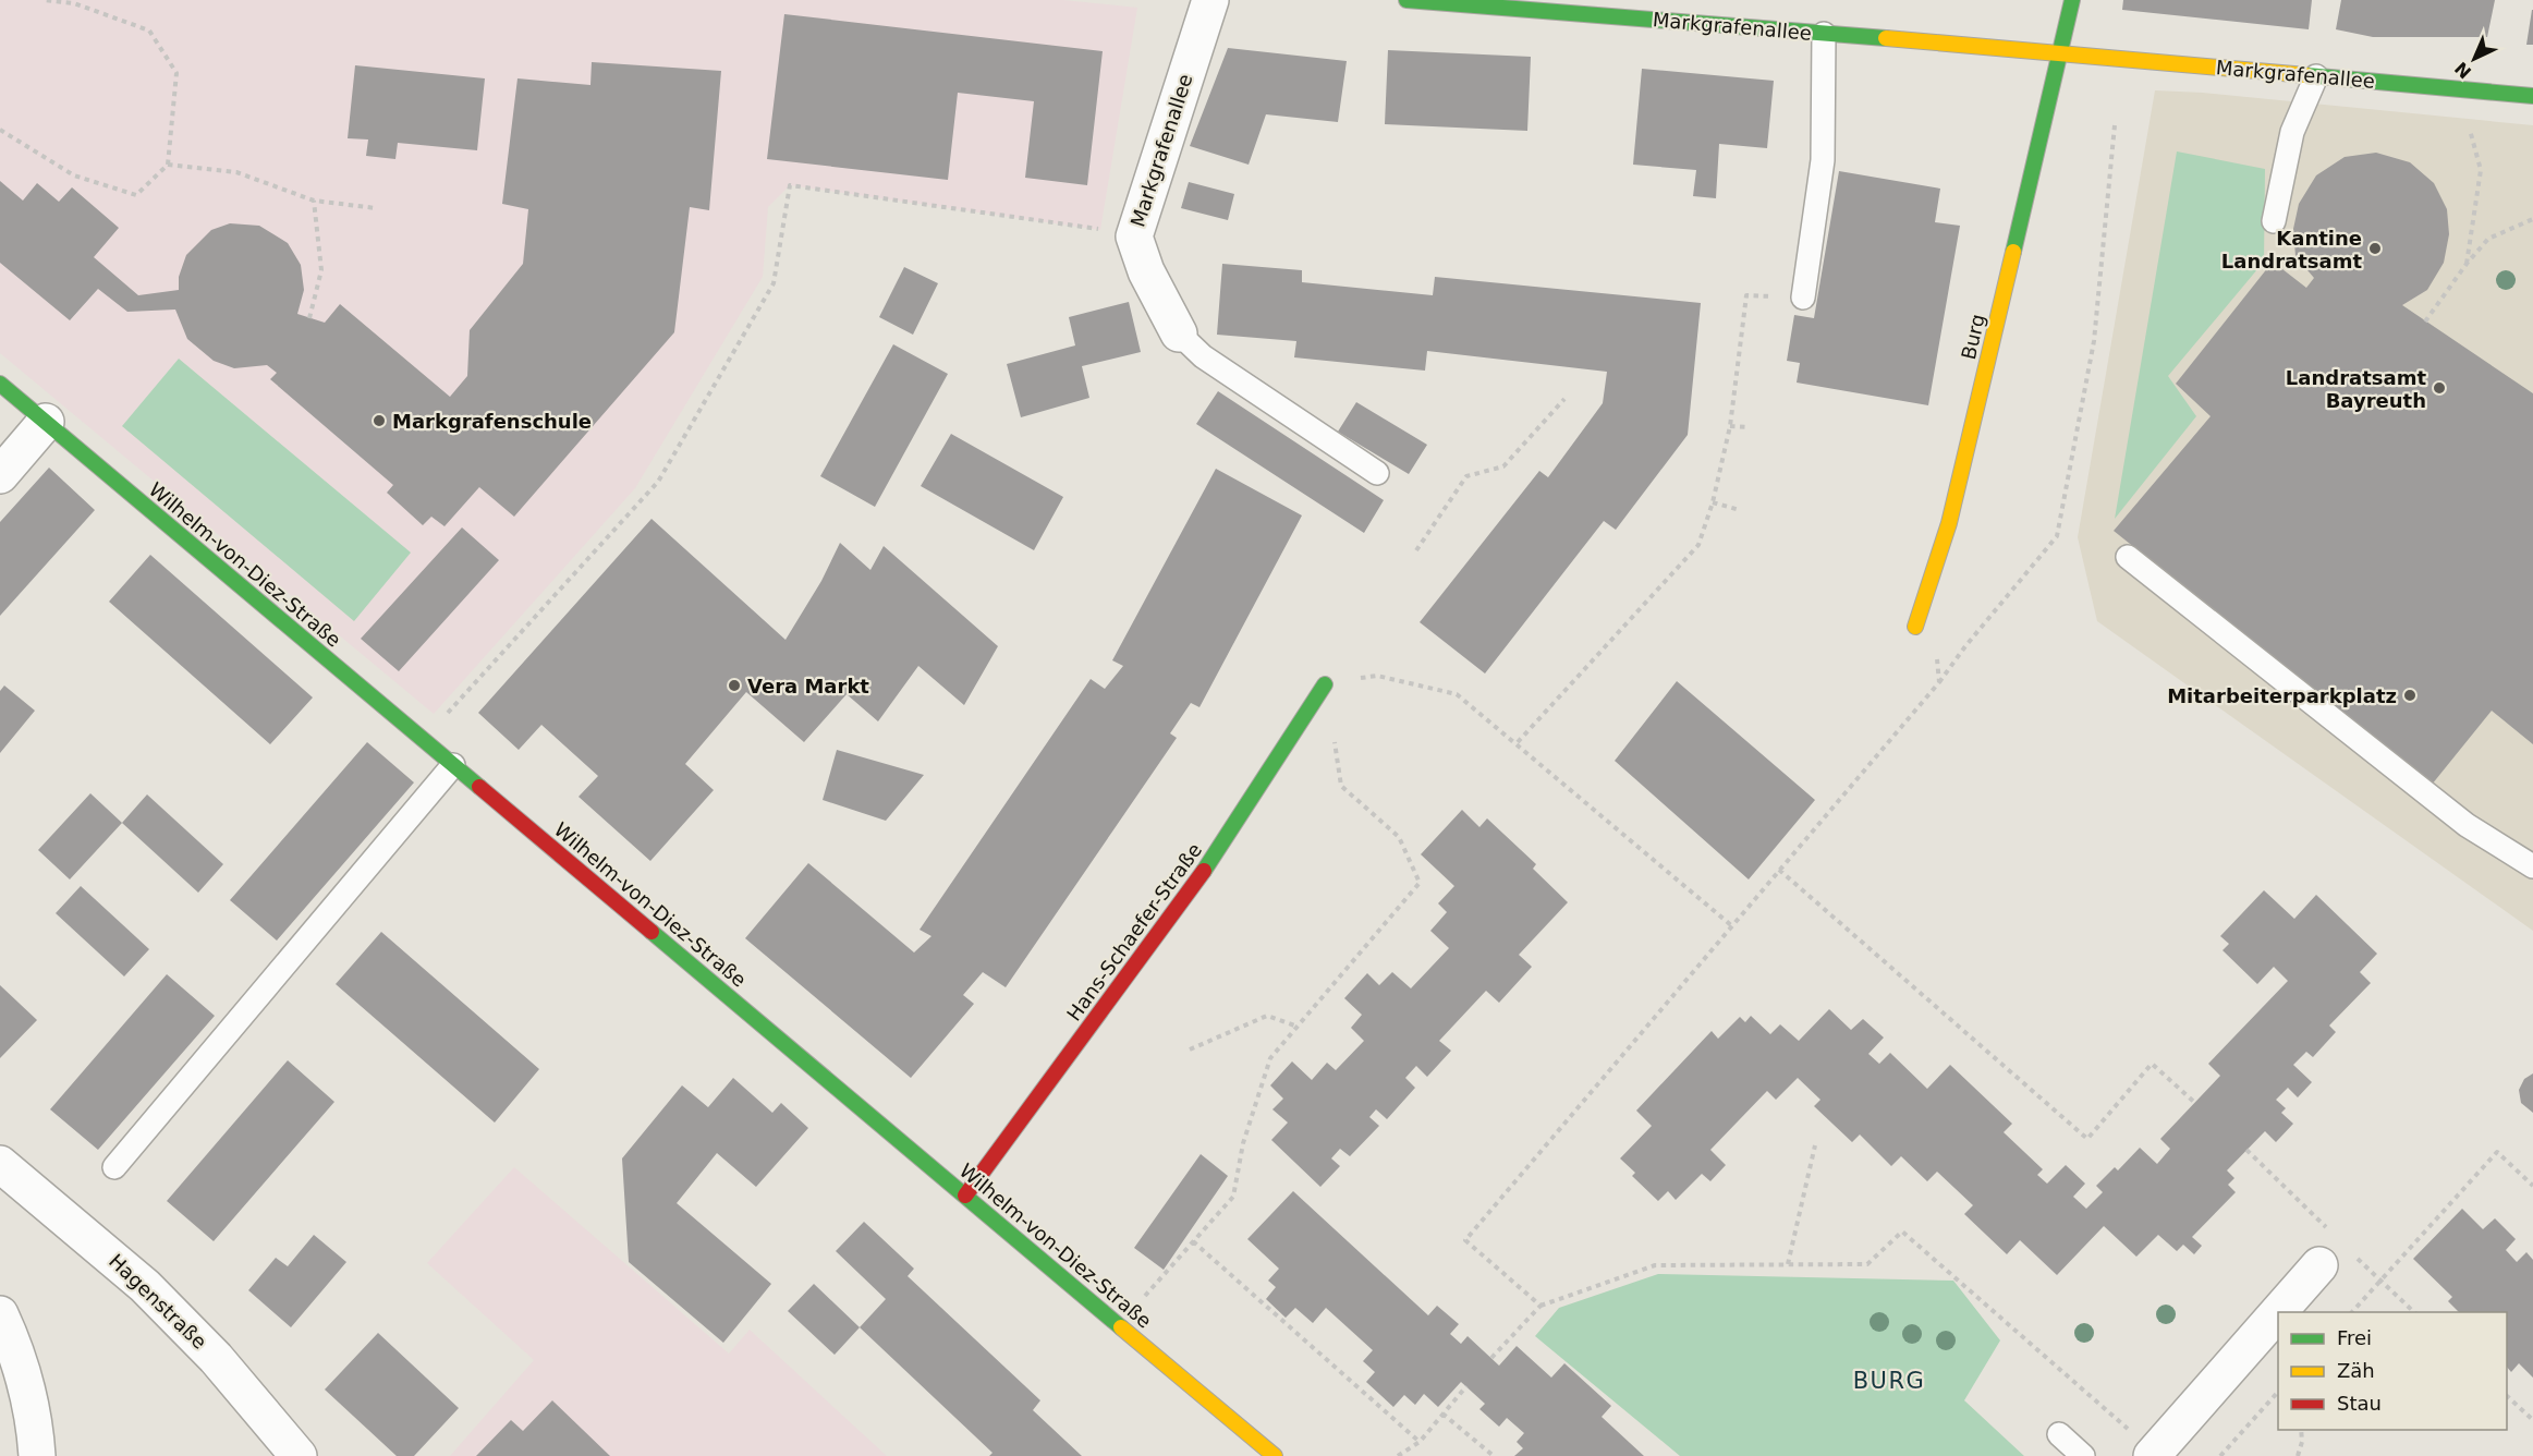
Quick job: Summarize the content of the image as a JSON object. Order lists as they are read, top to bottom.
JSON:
{
  "streets": {
    "street": [
      "Markgrafenallee",
      "Burg",
      "Wilhelm-von-Diez-Straße",
      "Hans-Schaefer-Straße",
      "Hagenstraße"
    ]
  },
  "crossings": [
    ["Markgrafenallee", "Burg"],
    ["Wilhelm-von-Diez-Straße", "Hans-Schaefer-Straße"]
  ],
  "districts": ["BURG"],
  "places": [
    "Kantine Landratsamt",
    "Landratsamt Bayreuth",
    "Markgrafenschule",
    "Vera Markt",
    "Mitarbeiterparkplatz"
  ],
  "legend": ["Frei", "Zäh", "Stau"],
  "north": "bottom left"
}
